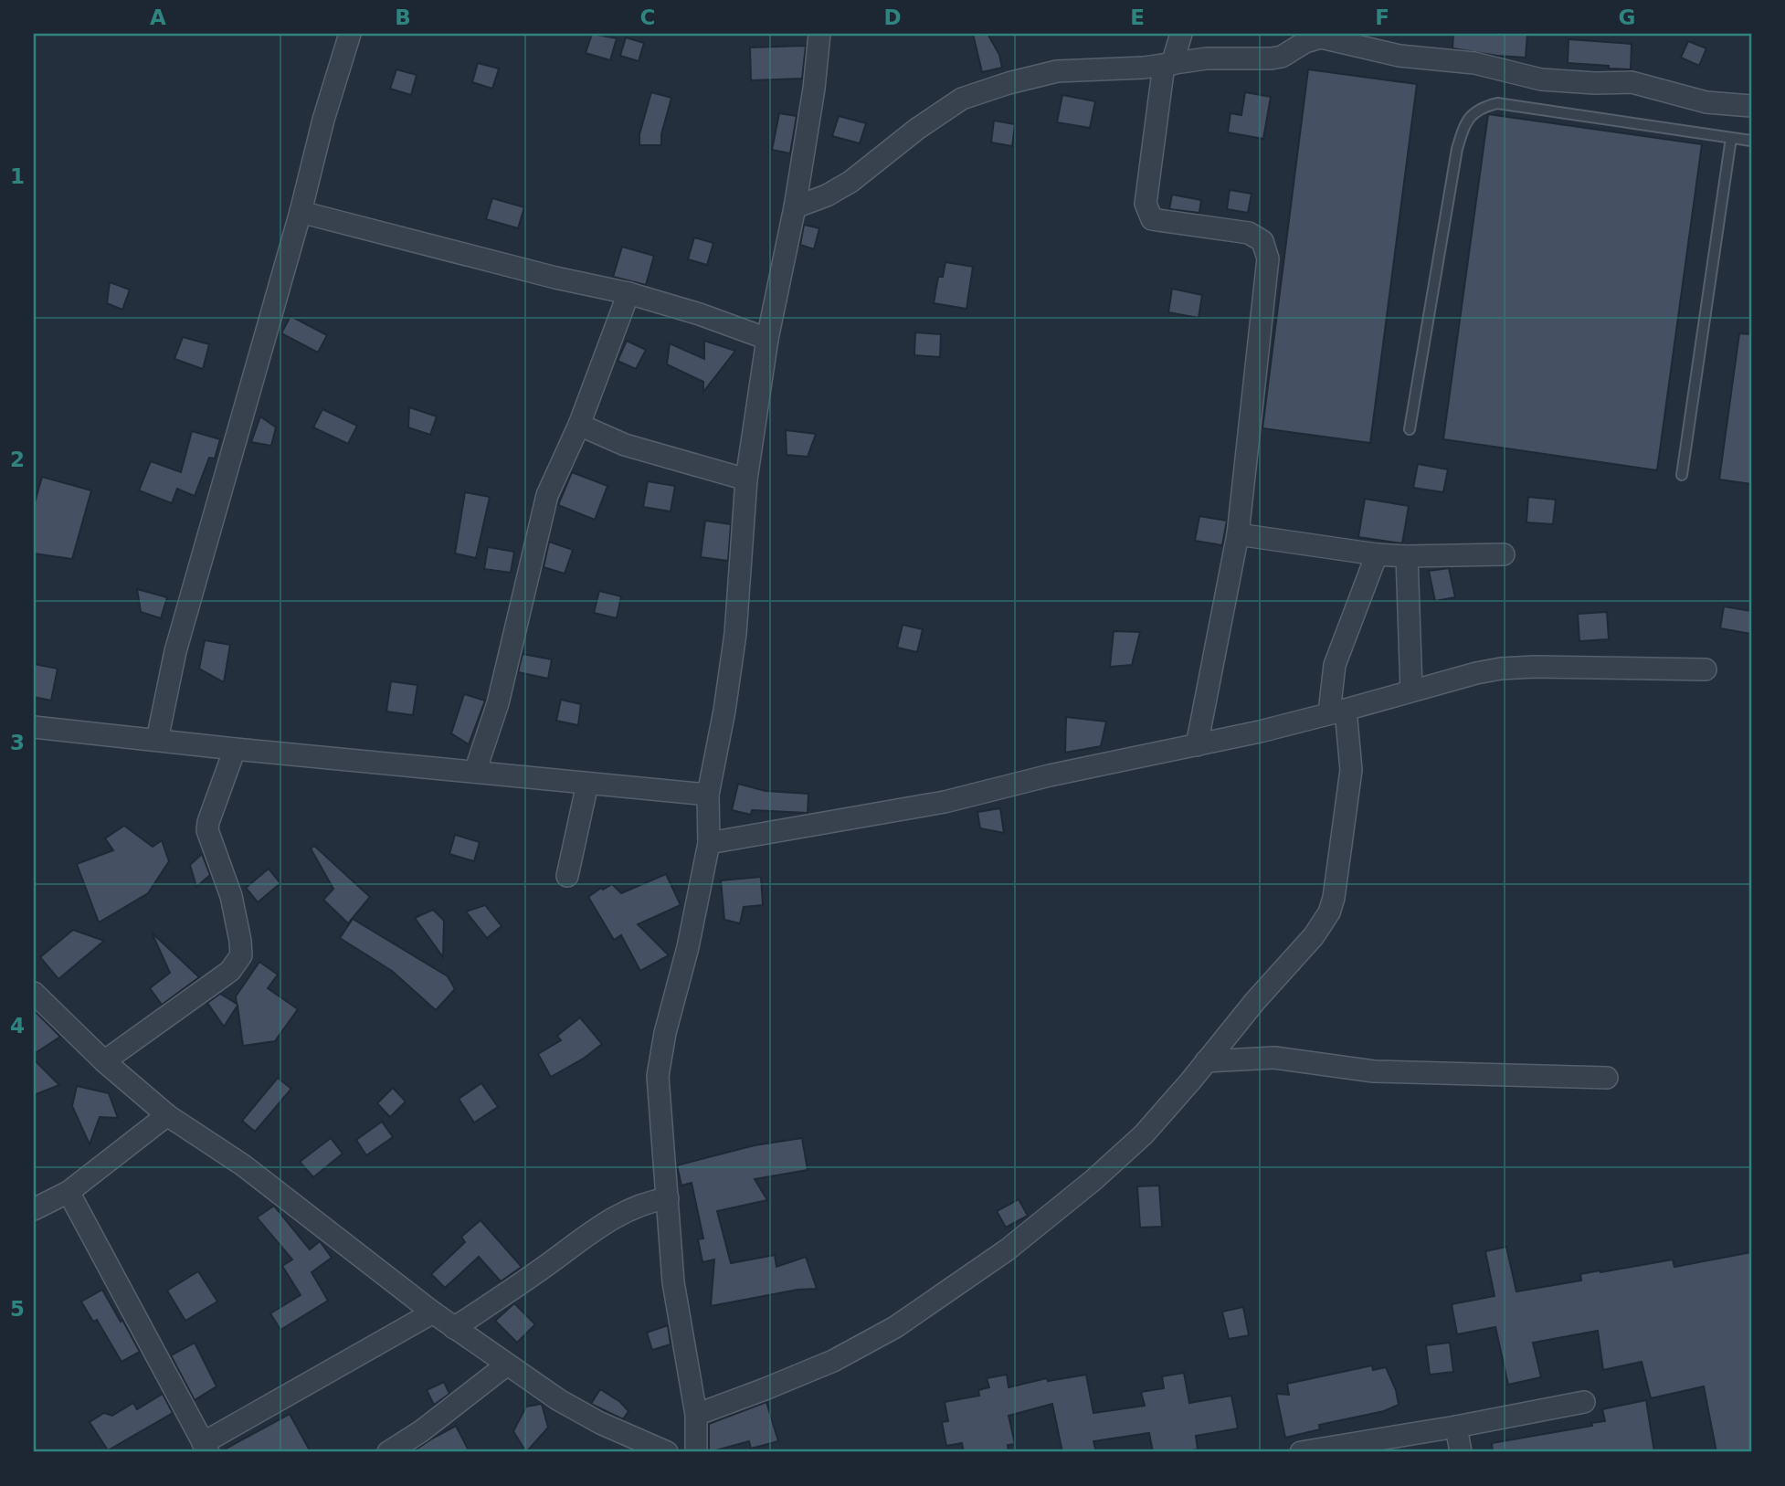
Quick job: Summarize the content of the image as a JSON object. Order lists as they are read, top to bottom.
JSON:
{
  "grid": {
    "columns": [
      "A",
      "B",
      "C",
      "D",
      "E",
      "F",
      "G"
    ],
    "rows": [
      "1",
      "2",
      "3",
      "4",
      "5"
    ]
  }
}
